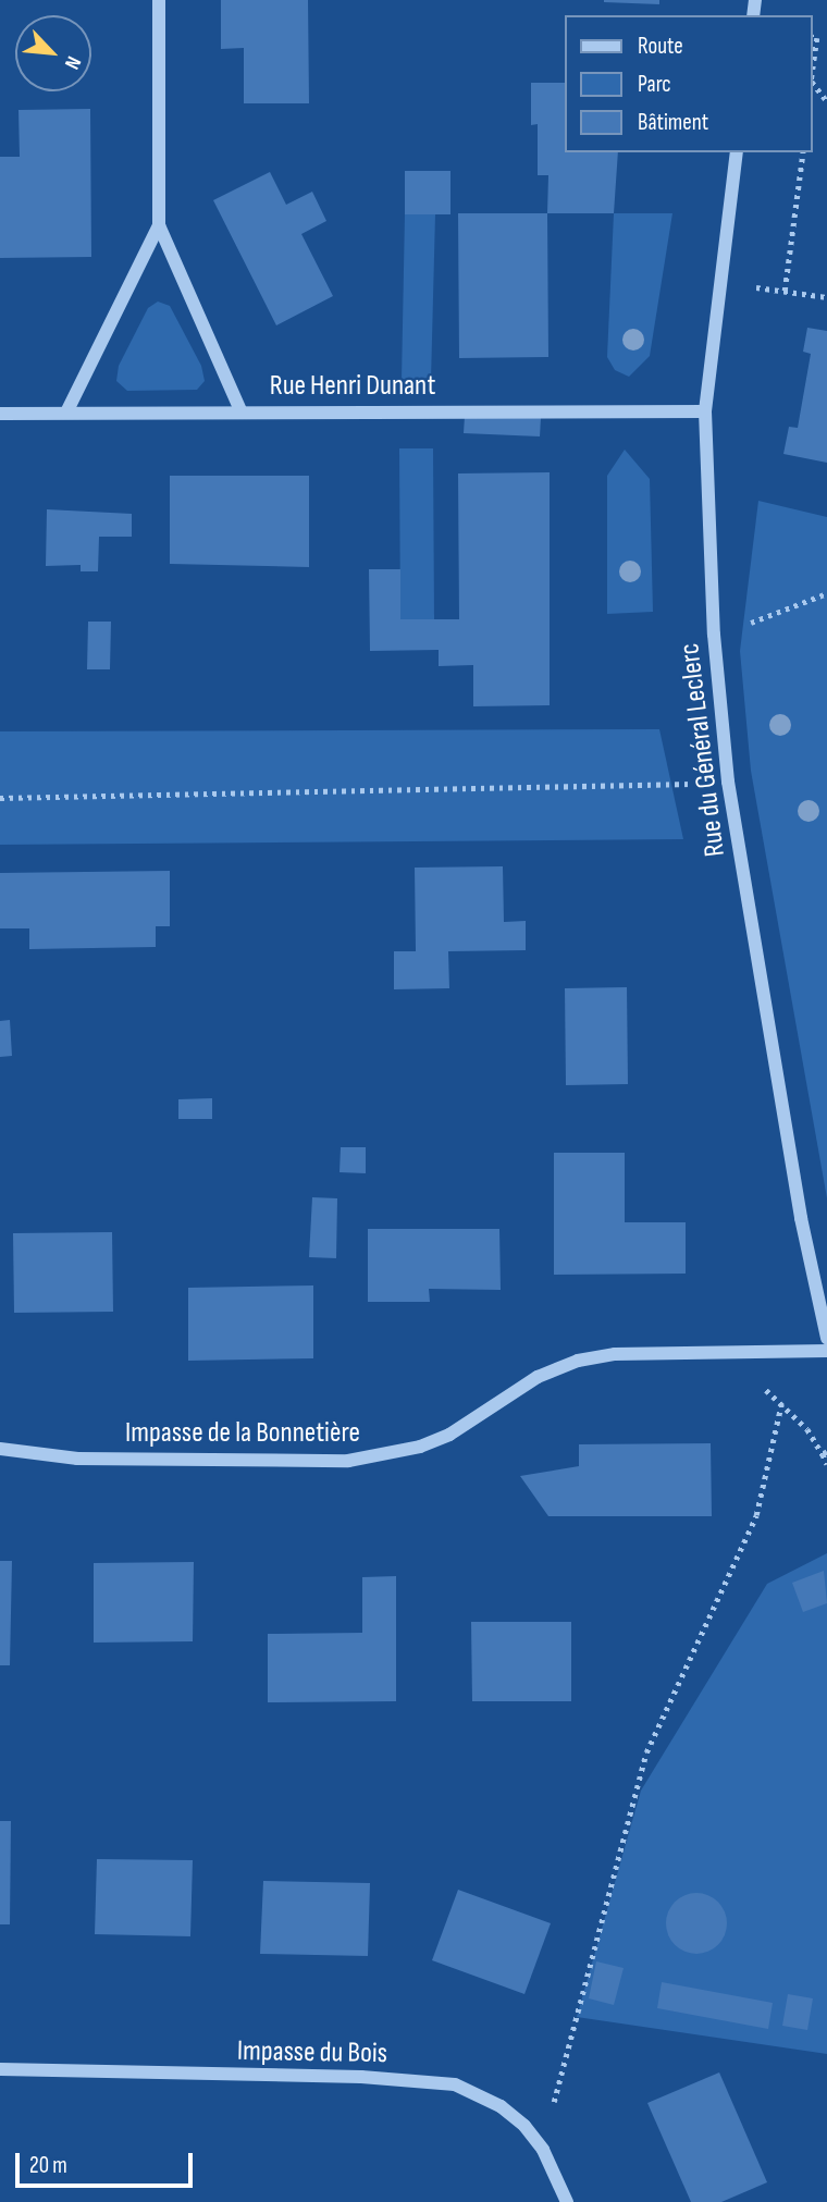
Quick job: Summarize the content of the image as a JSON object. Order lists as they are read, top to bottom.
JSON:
{
  "streets": {
    "street": [
      "Rue Henri Dunant",
      "Rue du Général Leclerc",
      "Impasse de la Bonnetière",
      "Impasse du Bois"
    ]
  },
  "crossings": [
    ["Rue Henri Dunant", "Rue du Général Leclerc"]
  ],
  "legend": ["Route", "Parc", "Bâtiment"],
  "scale_bar": "20 m",
  "north": "bottom right"
}
